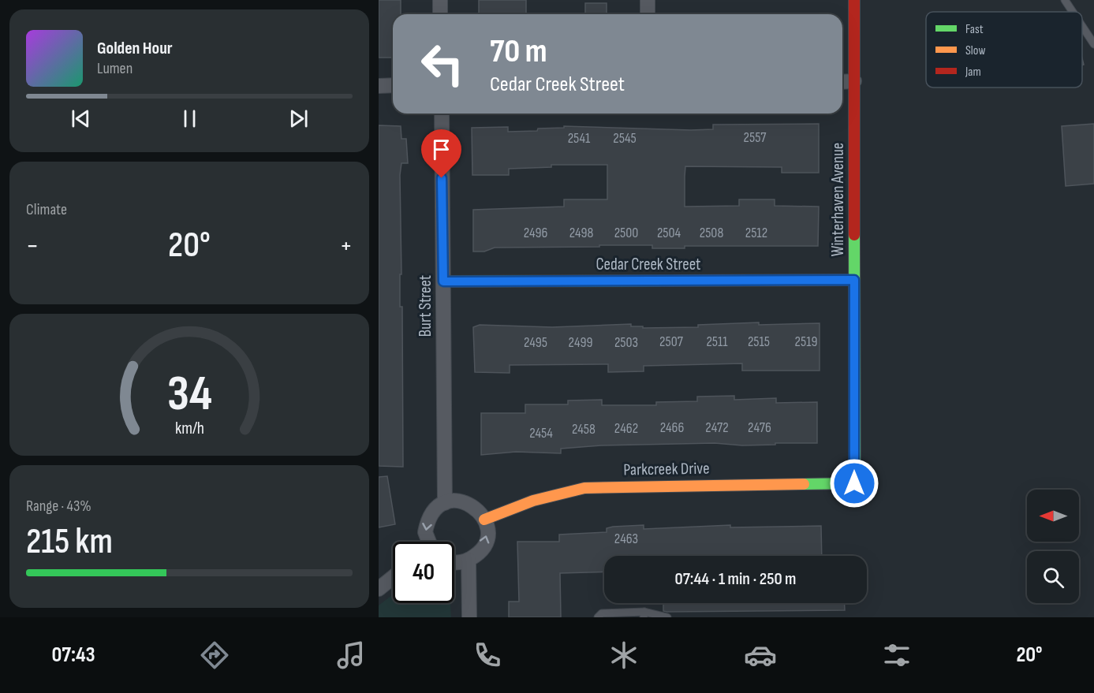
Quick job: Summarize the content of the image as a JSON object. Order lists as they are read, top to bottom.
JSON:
{
  "streets": {
    "street": [
      "Winterhaven Avenue",
      "Cedar Creek Street",
      "Burt Street",
      "Parkcreek Drive"
    ]
  },
  "crossings": [
    ["Winterhaven Avenue", "Cedar Creek Street"],
    ["Winterhaven Avenue", "Parkcreek Drive"],
    ["Cedar Creek Street", "Burt Street"]
  ],
  "house_numbers": [
    "2557",
    "2541",
    "2545",
    "2496",
    "2498",
    "2500",
    "2504",
    "2508",
    "2512",
    "2507",
    "2511",
    "2515",
    "2519",
    "2495",
    "2499",
    "2503",
    "2466",
    "2472",
    "2476",
    "2462",
    "2458",
    "2454",
    "2463"
  ],
  "legend": ["Fast", "Slow", "Jam"],
  "north": "left",
  "page": {
    "turn": ["70 m", "Cedar Creek Street"],
    "song": ["Golden Hour", "Lumen"],
    "tile": [
      "Climate",
      ["Range · 43%", "215 km"]
    ],
    "heat": ["−", "20°", "+"],
    "limit": "40",
    "trip": "07:44 · 1 min · 250 m",
    "tabs": ["07:43", "20°"],
    "gauge": ["34", "km/h"]
  }
}
